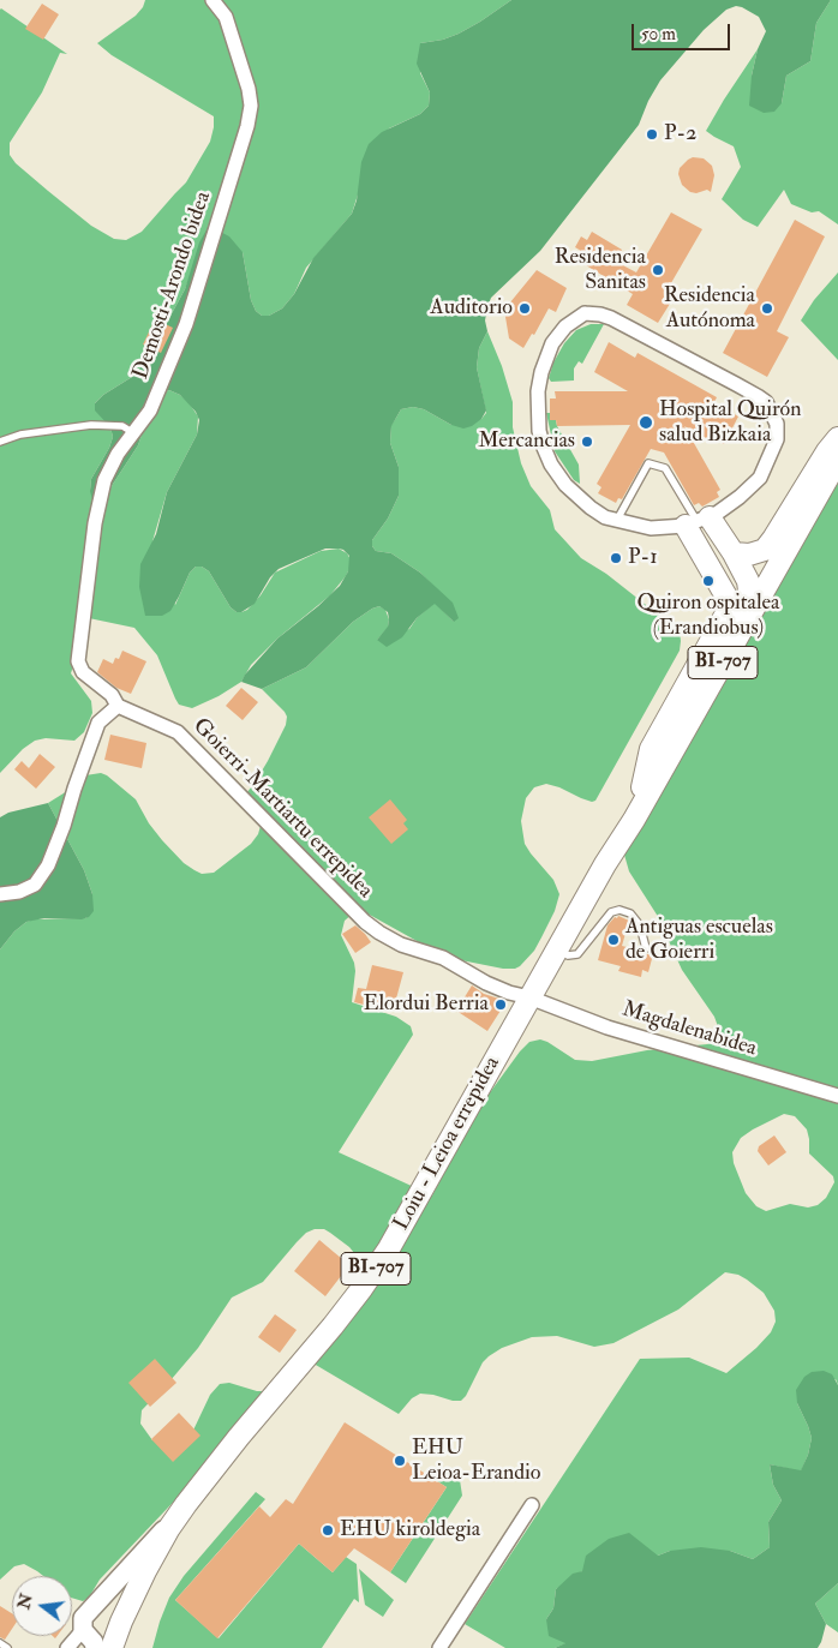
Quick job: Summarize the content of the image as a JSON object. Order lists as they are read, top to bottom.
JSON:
{
  "streets": {
    "main road": ["BI-707", "Loiu - Leioa errepidea"],
    "street": ["Demosti-Arondo bidea", "Goierri-Martiartu errepidea", "Magdalenabidea"]
  },
  "crossings": [
    ["Demosti-Arondo bidea", "Goierri-Martiartu errepidea"],
    ["Goierri-Martiartu errepidea", "Magdalenabidea"],
    ["Goierri-Martiartu errepidea", "Loiu - Leioa errepidea"],
    ["Magdalenabidea", "Loiu - Leioa errepidea"]
  ],
  "places": [
    "P-2",
    "Residencia Sanitas",
    "Auditorio",
    "Residencia Autónoma",
    "Hospital Quirón salud Bizkaia",
    "Mercancias",
    "P-1",
    "Quiron ospitalea (Erandiobus)",
    "Antiguas escuelas de Goierri",
    "Elordui Berria",
    "EHU Leioa-Erandio",
    "EHU kiroldegia"
  ],
  "scale_bar": "50 m",
  "north": "left"
}
